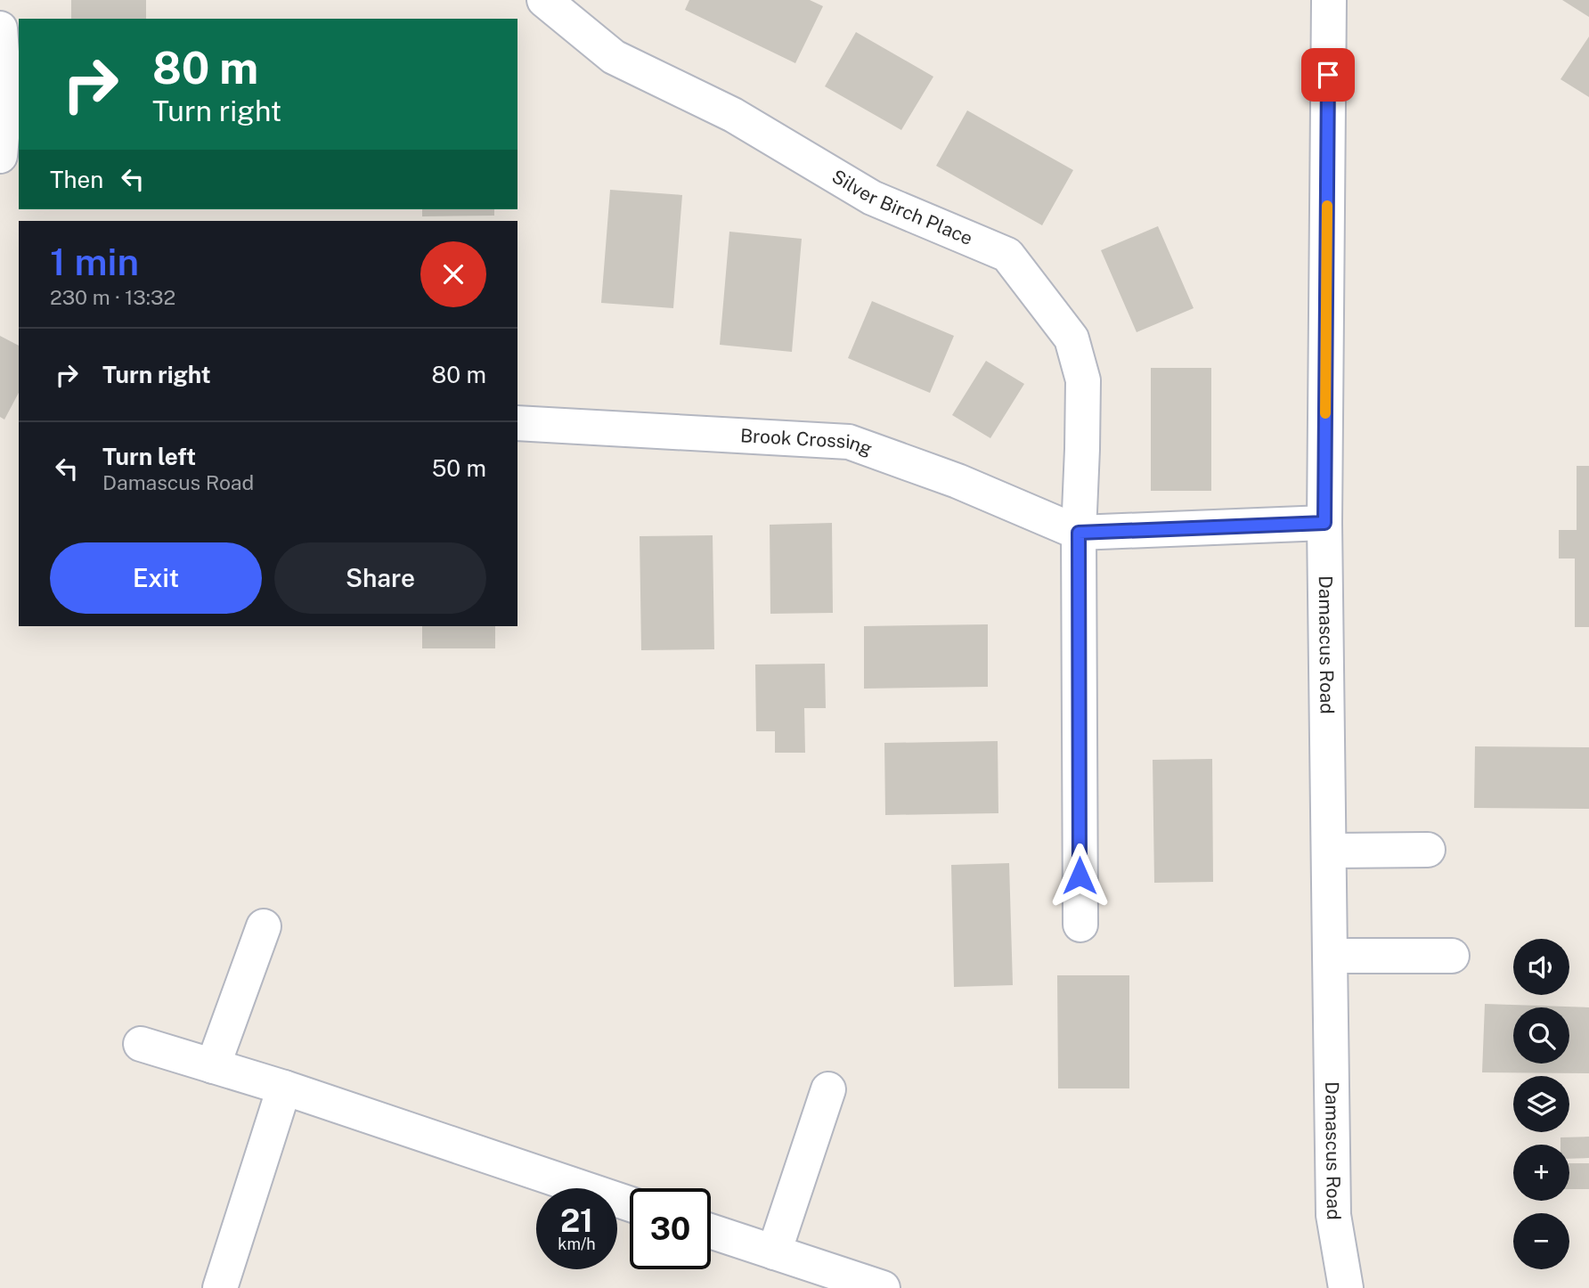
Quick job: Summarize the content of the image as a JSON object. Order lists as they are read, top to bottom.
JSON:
{
  "streets": {
    "street": ["Silver Birch Place", "Brook Crossing", "Damascus Road"]
  },
  "crossings": [
    ["Silver Birch Place", "Brook Crossing"]
  ],
  "page": {
    "turn": ["80 m", "Turn right"],
    "then": "Then",
    "heading": ["1 min", "230 m · 13:32"],
    "list": [
      {
        "name": "Turn right",
        "value": "80 m"
      },
      {
        "name": "Turn left",
        "note": "Damascus Road",
        "value": "50 m"
      }
    ],
    "buttons": ["Exit", "Share"],
    "map_buttons": ["+", "−"],
    "speed": "21 km/h",
    "limit": "30"
  }
}
